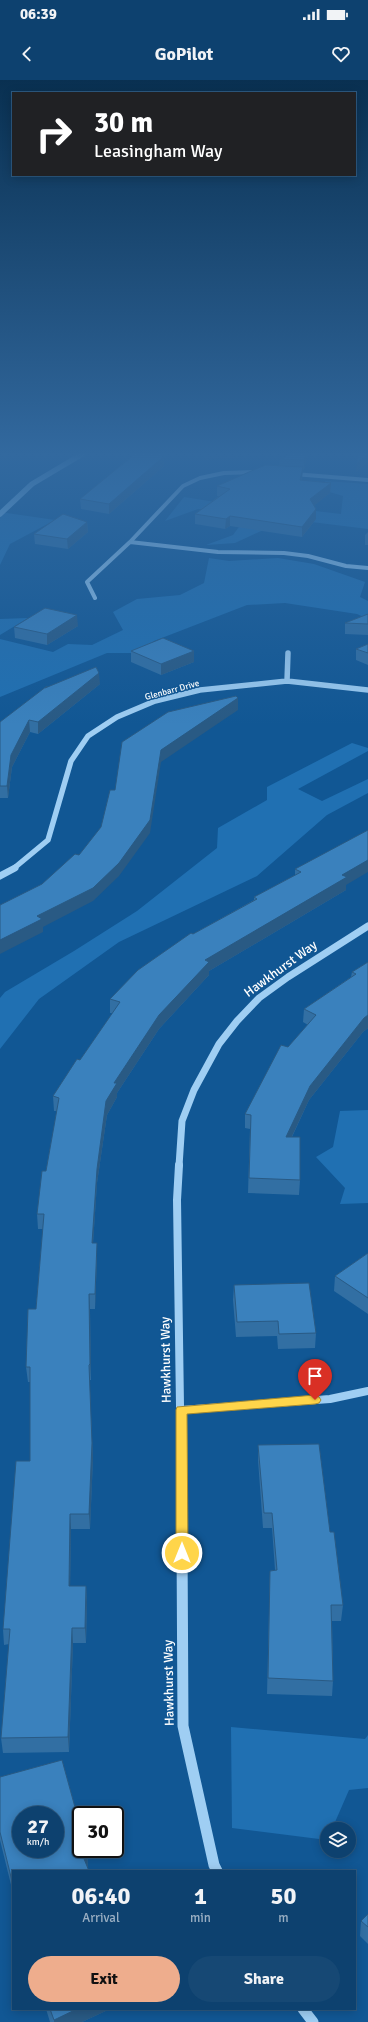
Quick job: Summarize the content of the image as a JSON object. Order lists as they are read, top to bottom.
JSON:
{
  "streets": {
    "street": ["Glenbarr Drive", "Hawkhurst Way"]
  },
  "page": {
    "status": "06:39",
    "header": "GoPilot",
    "turn": ["30 m", "Leasingham Way"],
    "speed": "27 km/h",
    "limit": "30",
    "eta": [
      "06:40",
      "Arrival",
      "1",
      "min",
      "50",
      "m"
    ],
    "buttons": ["Exit", "Share"]
  }
}
